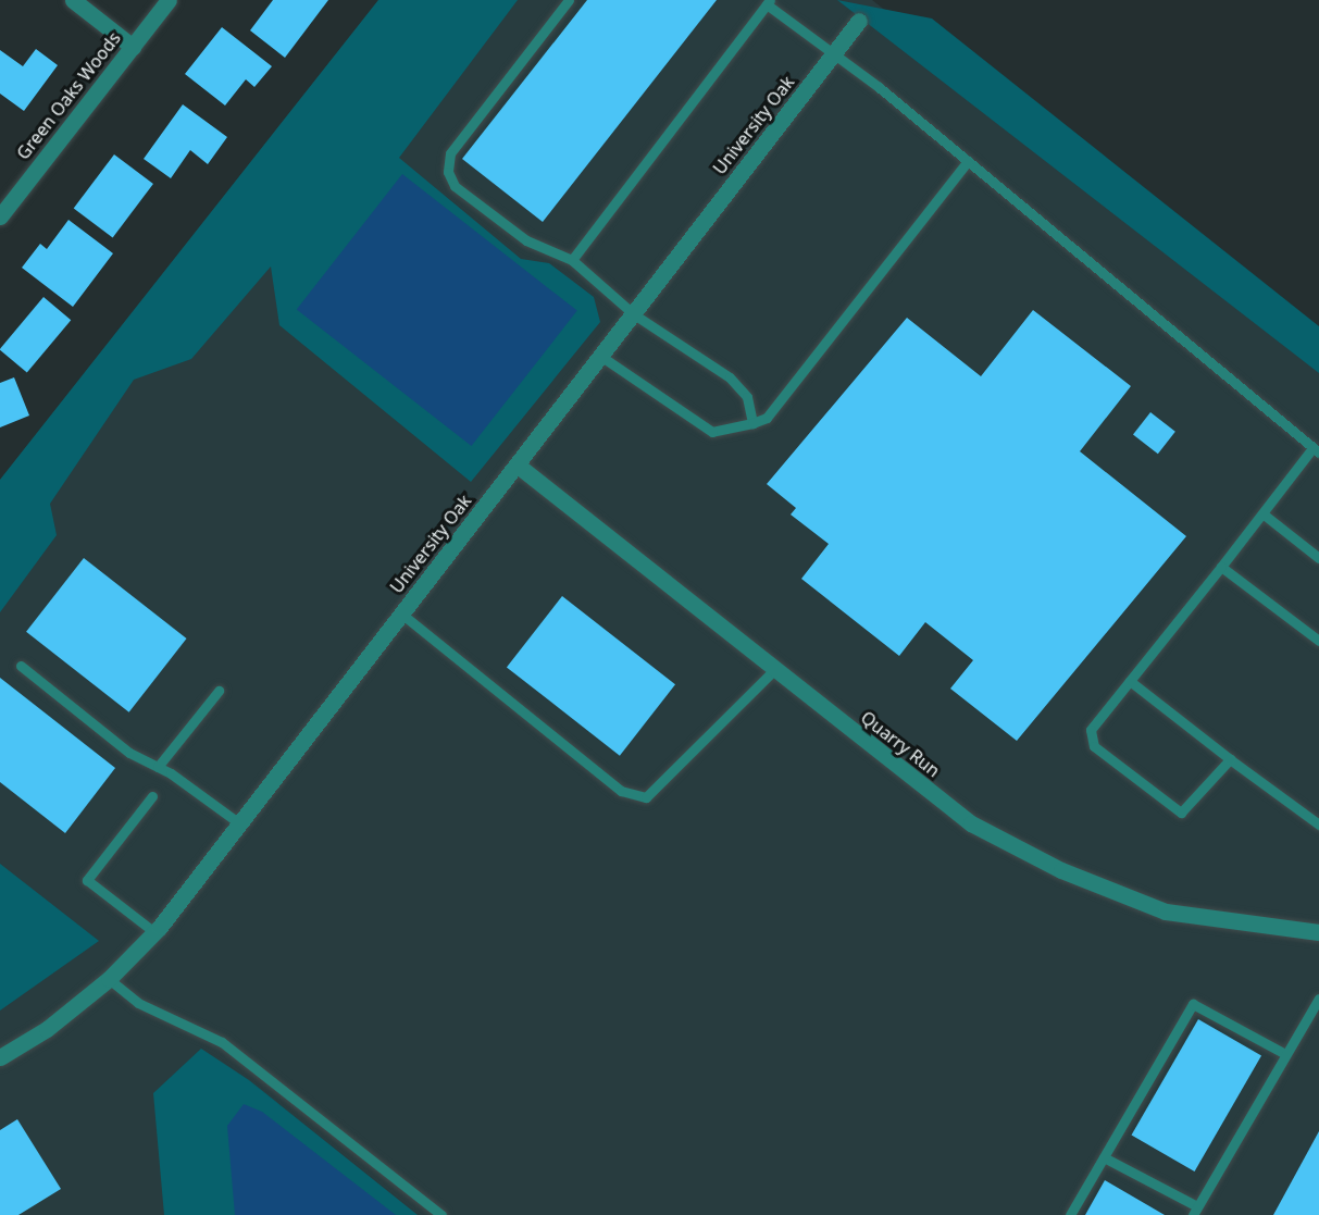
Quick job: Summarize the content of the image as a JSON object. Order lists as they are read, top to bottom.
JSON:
{
  "streets": {
    "street": ["Green Oaks Woods", "University Oak", "Quarry Run"]
  },
  "crossings": [
    ["University Oak", "Quarry Run"]
  ]
}
